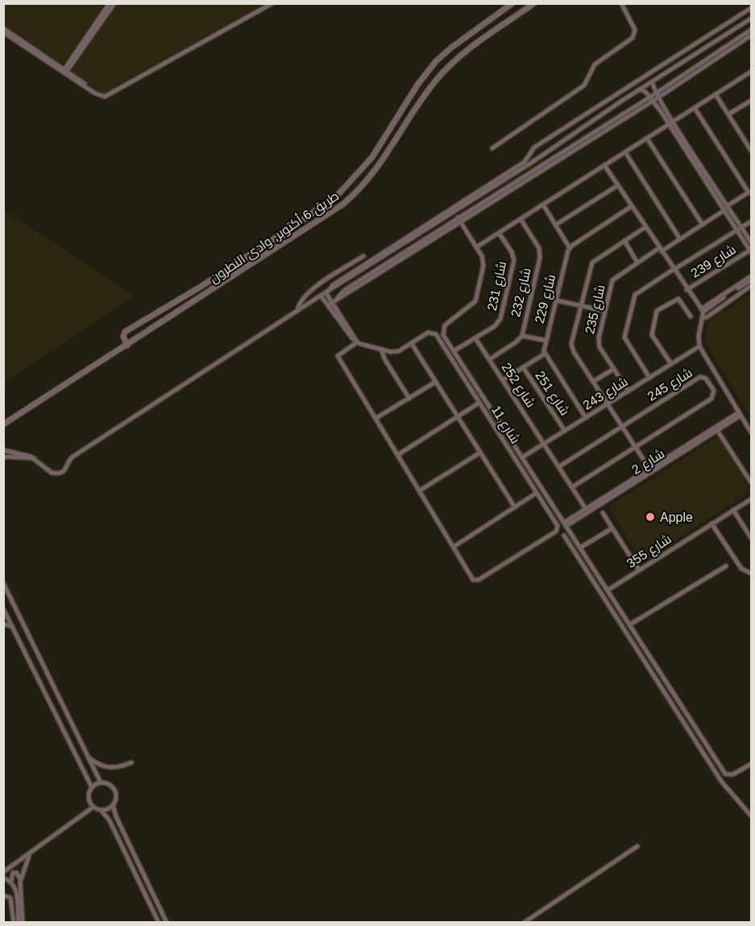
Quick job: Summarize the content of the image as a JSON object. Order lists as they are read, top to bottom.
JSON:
{
  "streets": {
    "street": [
      "طريق 6 أكتوبر, وادى النطرون",
      "شارع 239",
      "شارع 231",
      "شارع 232",
      "شارع 229",
      "شارع 235",
      "شارع 245",
      "شارع 252",
      "شارع 251",
      "شارع 243",
      "شارع 11",
      "شارع 2",
      "شارع 355"
    ]
  },
  "crossings": [
    ["شارع 231", "شارع 252"],
    ["شارع 231", "شارع 11"],
    ["شارع 232", "شارع 252"],
    ["شارع 235", "شارع 243"],
    ["شارع 245", "شارع 252"],
    ["شارع 252", "شارع 243"],
    ["شارع 252", "شارع 2"],
    ["شارع 251", "شارع 243"],
    ["شارع 243", "شارع 11"],
    ["شارع 11", "شارع 2"],
    ["شارع 11", "شارع 355"]
  ],
  "places": ["Apple"]
}
